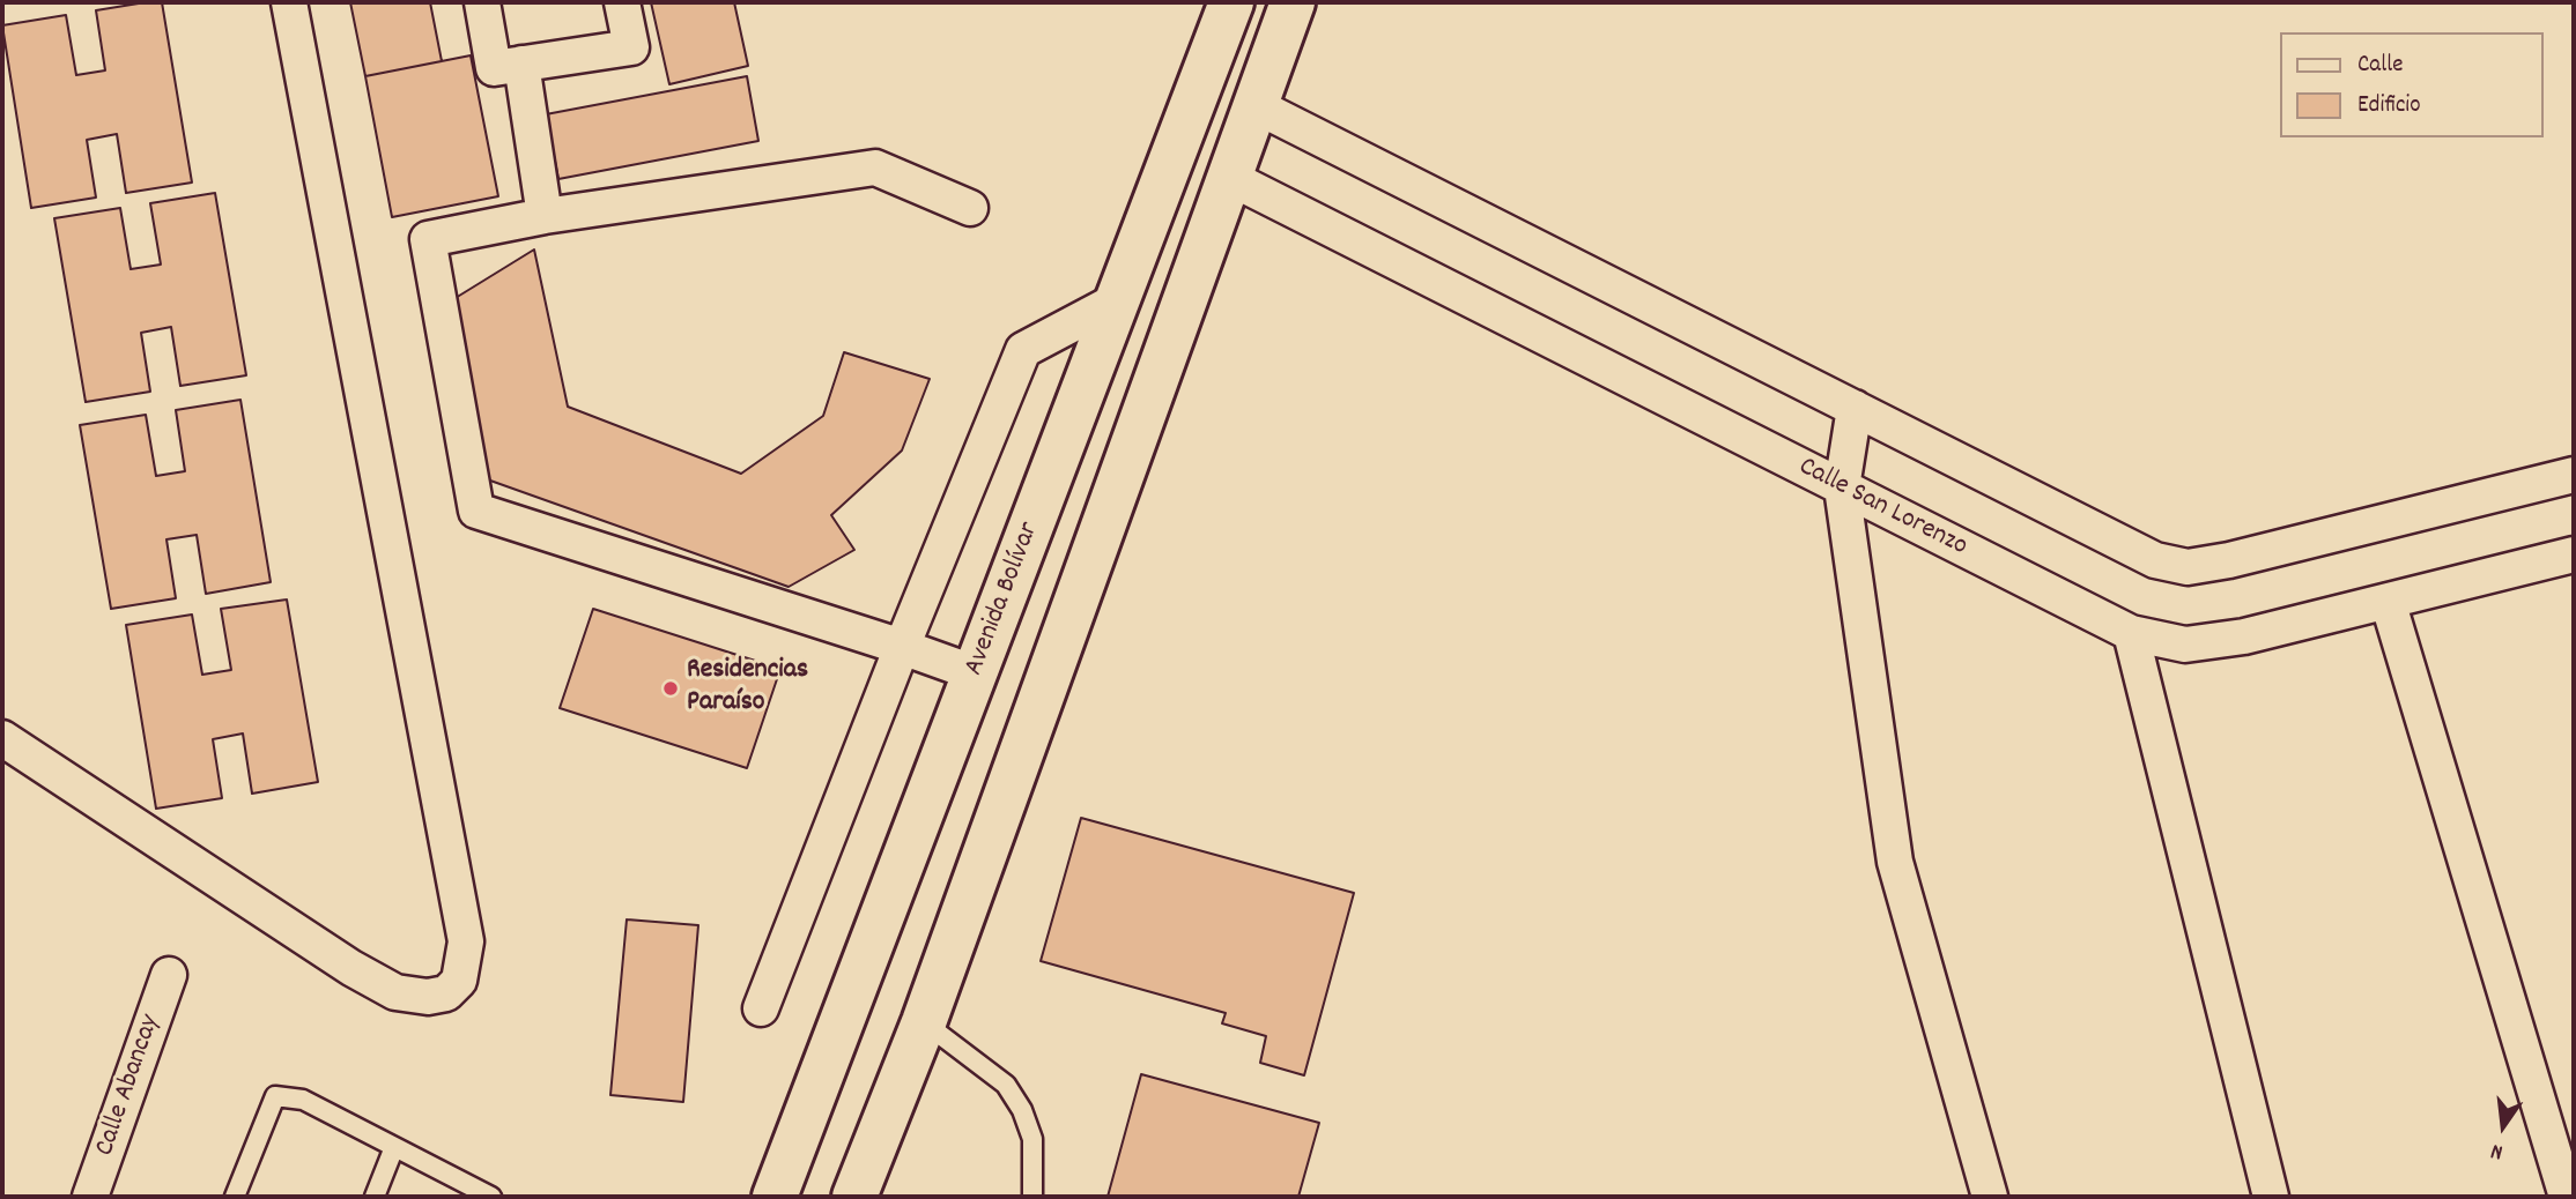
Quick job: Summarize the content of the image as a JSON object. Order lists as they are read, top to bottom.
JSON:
{
  "streets": {
    "street": ["Calle San Lorenzo", "Avenida Bolívar", "Calle Abancay"]
  },
  "places": ["Residencias Paraíso"],
  "legend": ["Calle", "Edificio"],
  "north": "bottom"
}
